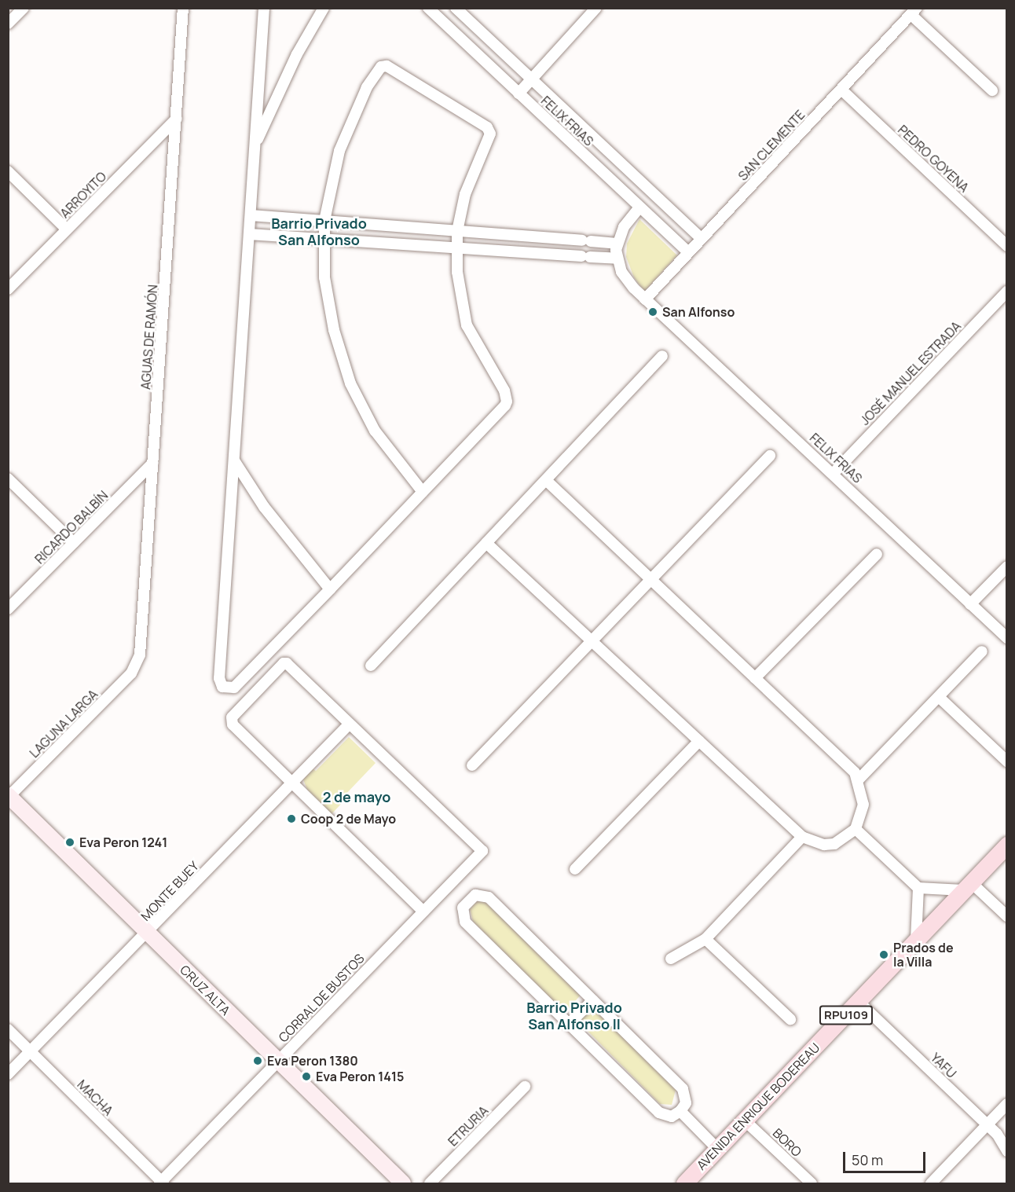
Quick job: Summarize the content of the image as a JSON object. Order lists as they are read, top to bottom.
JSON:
{
  "streets": {
    "main road": ["CRUZ ALTA", "RPU109", "AVENIDA ENRIQUE BODEREAU"],
    "street": [
      "FELIX FRIAS",
      "SAN CLEMENTE",
      "PEDRO GOYENA",
      "ARROYITO",
      "AGUAS DE RAMÓN",
      "JOSÉ MANUEL ESTRADA",
      "RICARDO BALBÍN",
      "LAGUNA LARGA",
      "MONTE BUEY",
      "CORRAL DE BUSTOS",
      "YAFU",
      "MACHA",
      "ETRURIA",
      "BORO"
    ]
  },
  "crossings": [
    ["FELIX FRIAS", "SAN CLEMENTE"],
    ["FELIX FRIAS", "JOSÉ MANUEL ESTRADA"],
    ["SAN CLEMENTE", "PEDRO GOYENA"],
    ["ARROYITO", "AGUAS DE RAMÓN"],
    ["AGUAS DE RAMÓN", "RICARDO BALBÍN"],
    ["AGUAS DE RAMÓN", "LAGUNA LARGA"],
    ["LAGUNA LARGA", "CRUZ ALTA"],
    ["MONTE BUEY", "CRUZ ALTA"],
    ["MONTE BUEY", "CORRAL DE BUSTOS"],
    ["MONTE BUEY", "MACHA"],
    ["CRUZ ALTA", "CORRAL DE BUSTOS"],
    ["CORRAL DE BUSTOS", "MACHA"],
    ["YAFU", "AVENIDA ENRIQUE BODEREAU"],
    ["AVENIDA ENRIQUE BODEREAU", "BORO"]
  ],
  "districts": ["Barrio Privado San Alfonso", "2 de mayo", "Barrio Privado San Alfonso II"],
  "places": [
    "San Alfonso",
    "Coop 2 de Mayo",
    "Eva Peron 1241",
    "Prados de la Villa",
    "Eva Peron 1380",
    "Eva Peron 1415"
  ],
  "scale_bar": "50 m"
}
